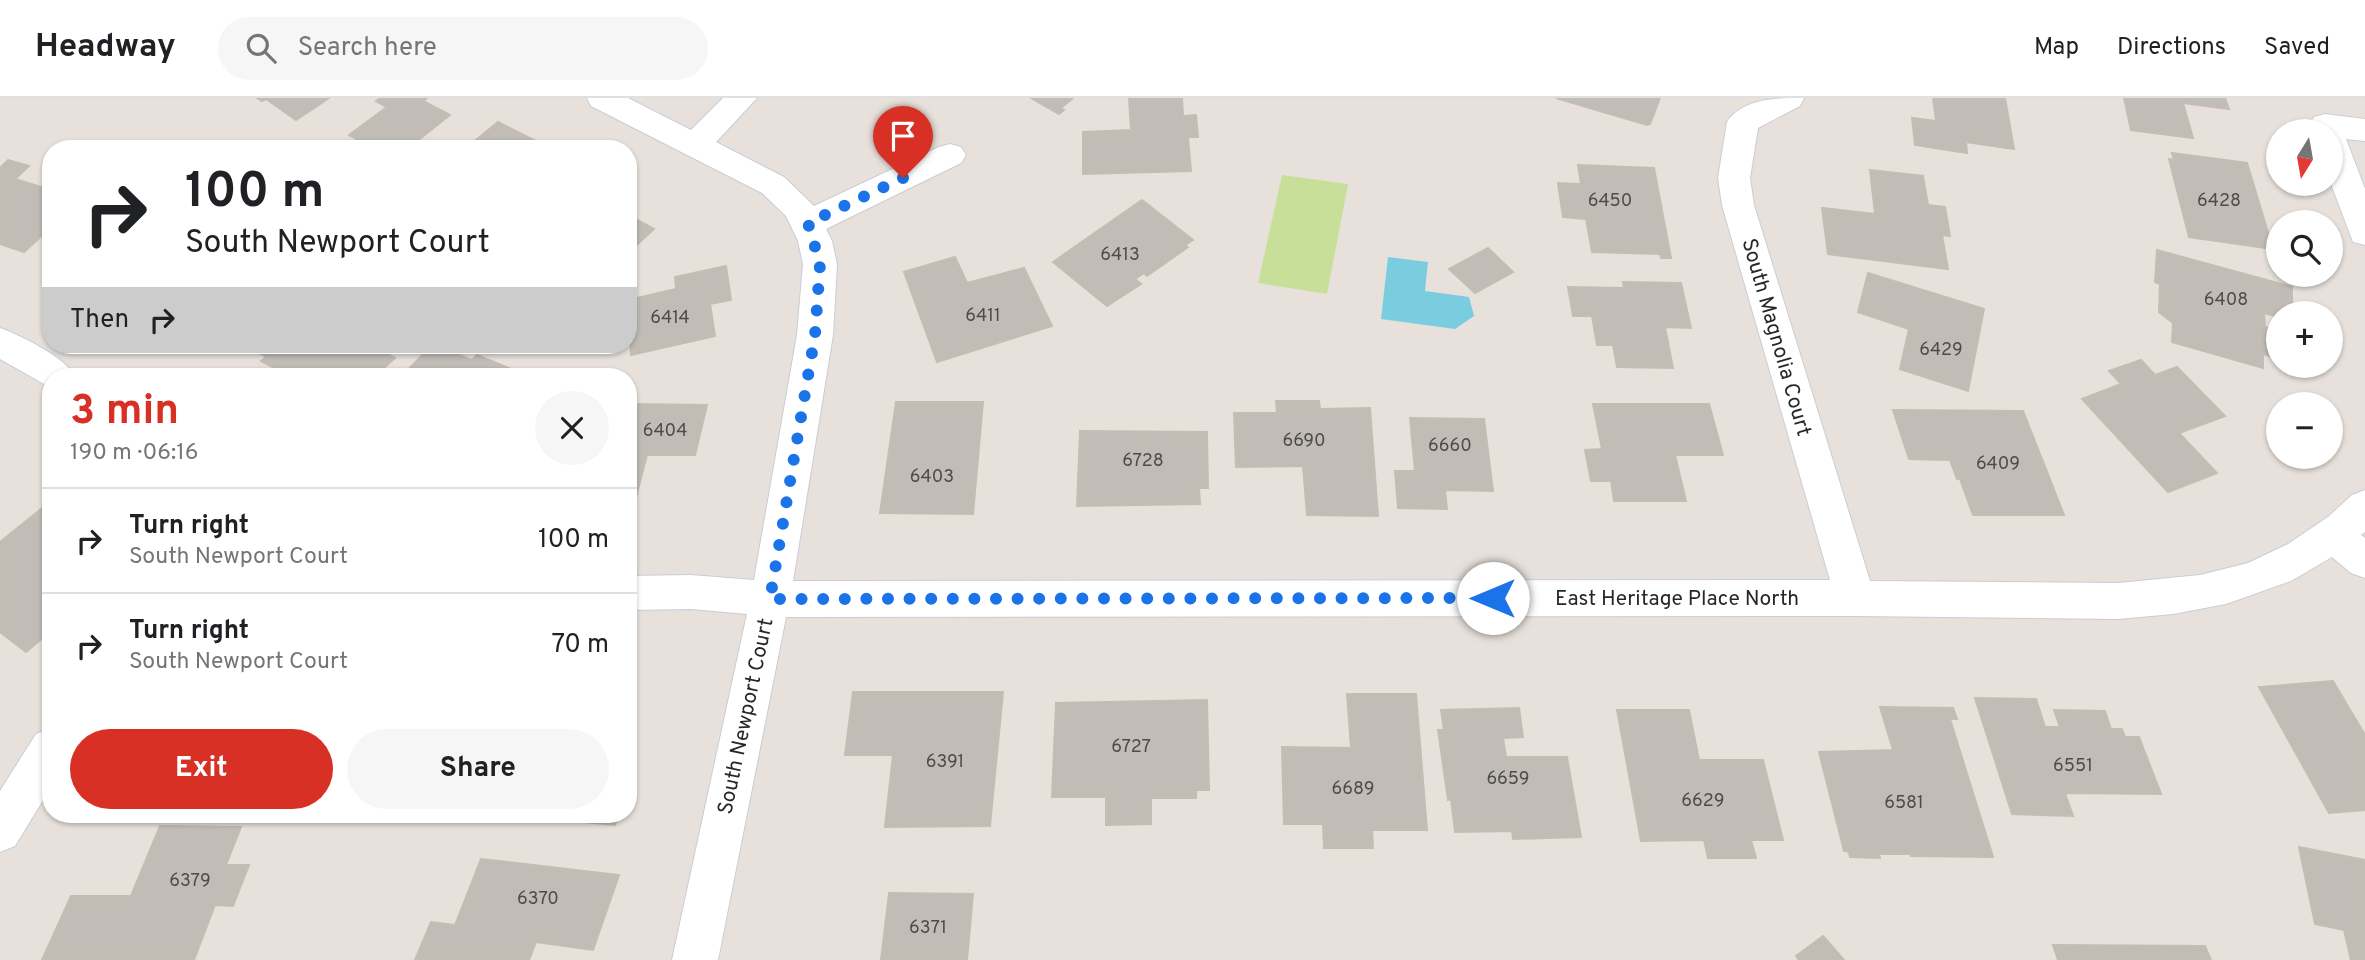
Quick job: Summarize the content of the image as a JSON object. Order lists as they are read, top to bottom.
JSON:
{
  "streets": {
    "street": ["South Magnolia Court", "East Heritage Place North", "South Newport Court"]
  },
  "crossings": [
    ["South Magnolia Court", "East Heritage Place North"],
    ["East Heritage Place North", "South Newport Court"]
  ],
  "house_numbers": [
    "6450",
    "6428",
    "6413",
    "6408",
    "6411",
    "6414",
    "6429",
    "6404",
    "6690",
    "6660",
    "6728",
    "6409",
    "6403",
    "6727",
    "6391",
    "6551",
    "6659",
    "6689",
    "6629",
    "6581",
    "6379",
    "6370",
    "6371"
  ],
  "north": "bottom",
  "page": {
    "header": "Headway",
    "search": "Search here",
    "nav": ["Map", "Directions", "Saved"],
    "map_buttons": ["+", "−"],
    "turn": ["100 m", "South Newport Court"],
    "then": "Then",
    "heading": ["3 min", "190 m · 06:16"],
    "list": [
      {
        "name": "Turn right",
        "note": "South Newport Court",
        "value": "100 m"
      },
      {
        "name": "Turn right",
        "note": "South Newport Court",
        "value": "70 m"
      }
    ],
    "buttons": ["Exit", "Share"]
  }
}
